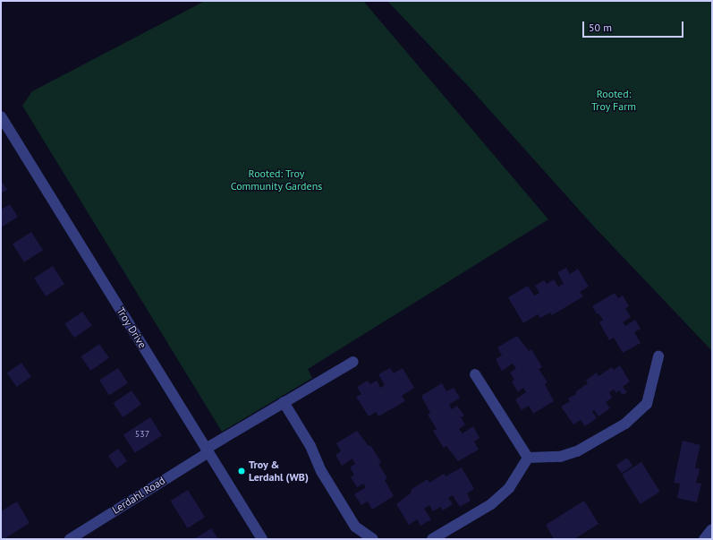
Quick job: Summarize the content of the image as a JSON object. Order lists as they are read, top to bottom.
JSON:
{
  "streets": {
    "street": ["Troy Drive", "Lerdahl Road"]
  },
  "crossings": [
    ["Troy Drive", "Lerdahl Road"]
  ],
  "parks": ["Rooted: Troy Farm", "Rooted: Troy Community Gardens"],
  "places": ["Troy & Lerdahl (WB)"],
  "house_numbers": ["537"],
  "scale_bar": "50 m"
}
